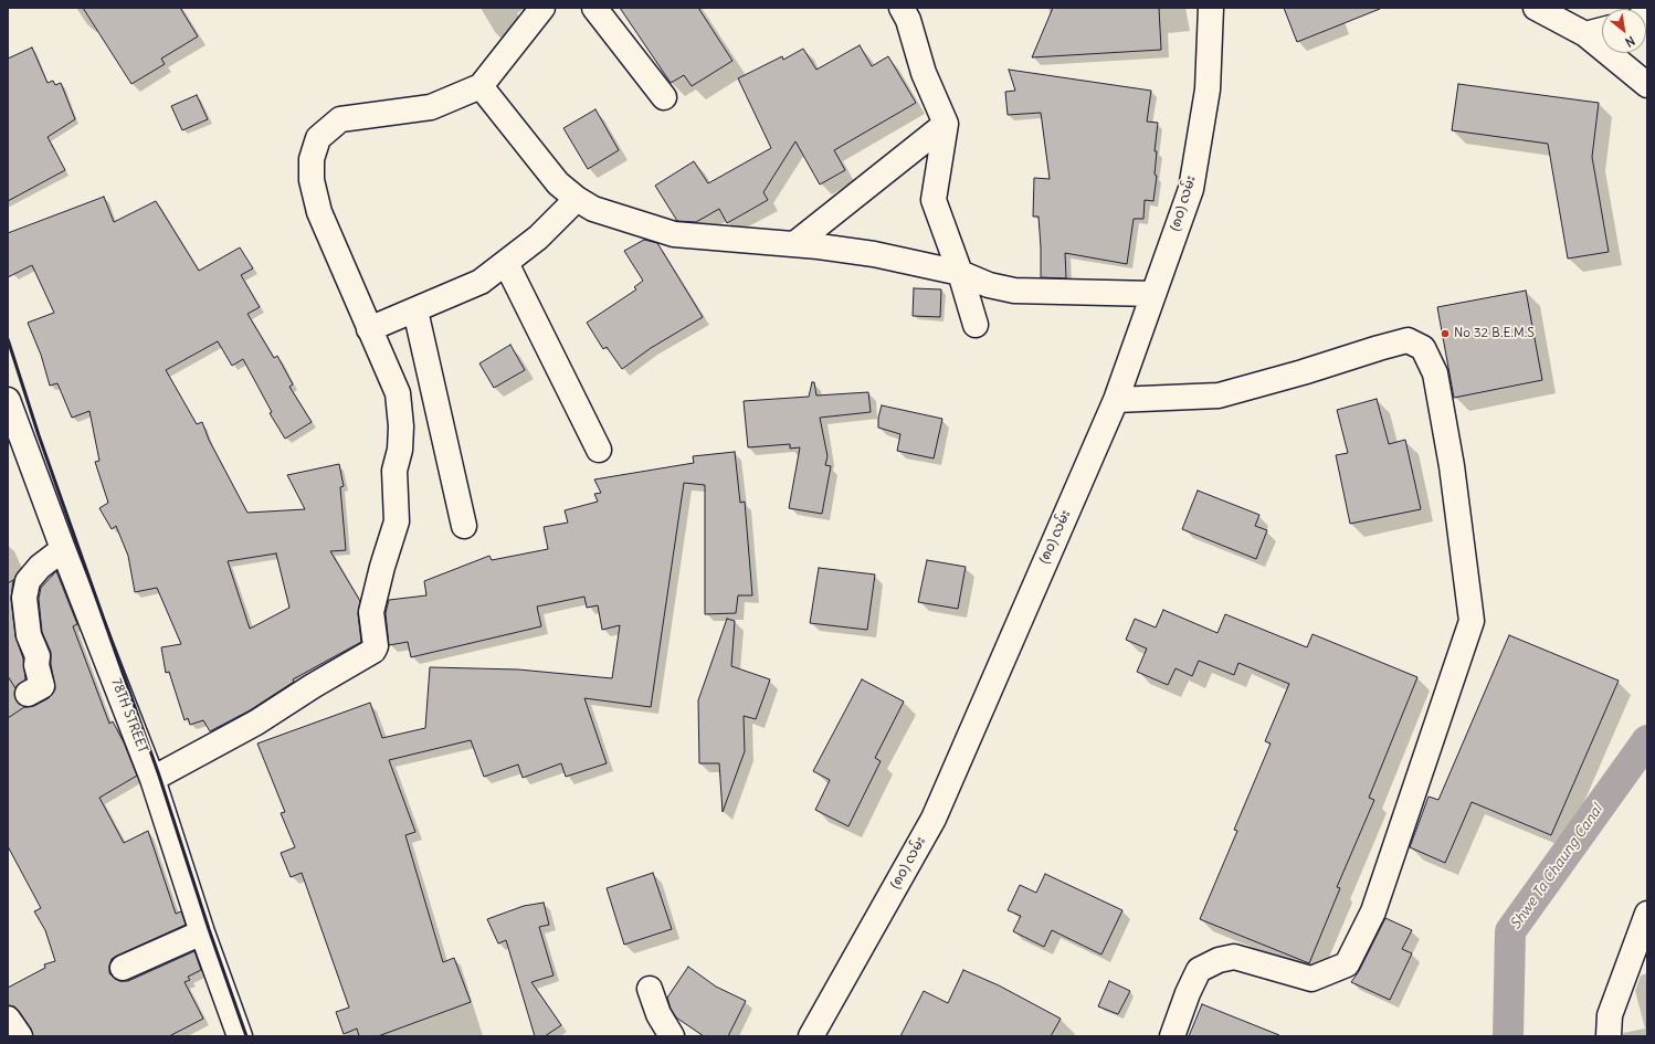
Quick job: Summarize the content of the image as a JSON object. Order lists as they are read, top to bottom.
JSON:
{
  "streets": {
    "street": ["(၈၀) လမ်း", "78TH STREET"]
  },
  "water": ["Shwe Ta Chaung Canal"],
  "places": ["No 32 B.E.M.S"],
  "north": "bottom right"
}
